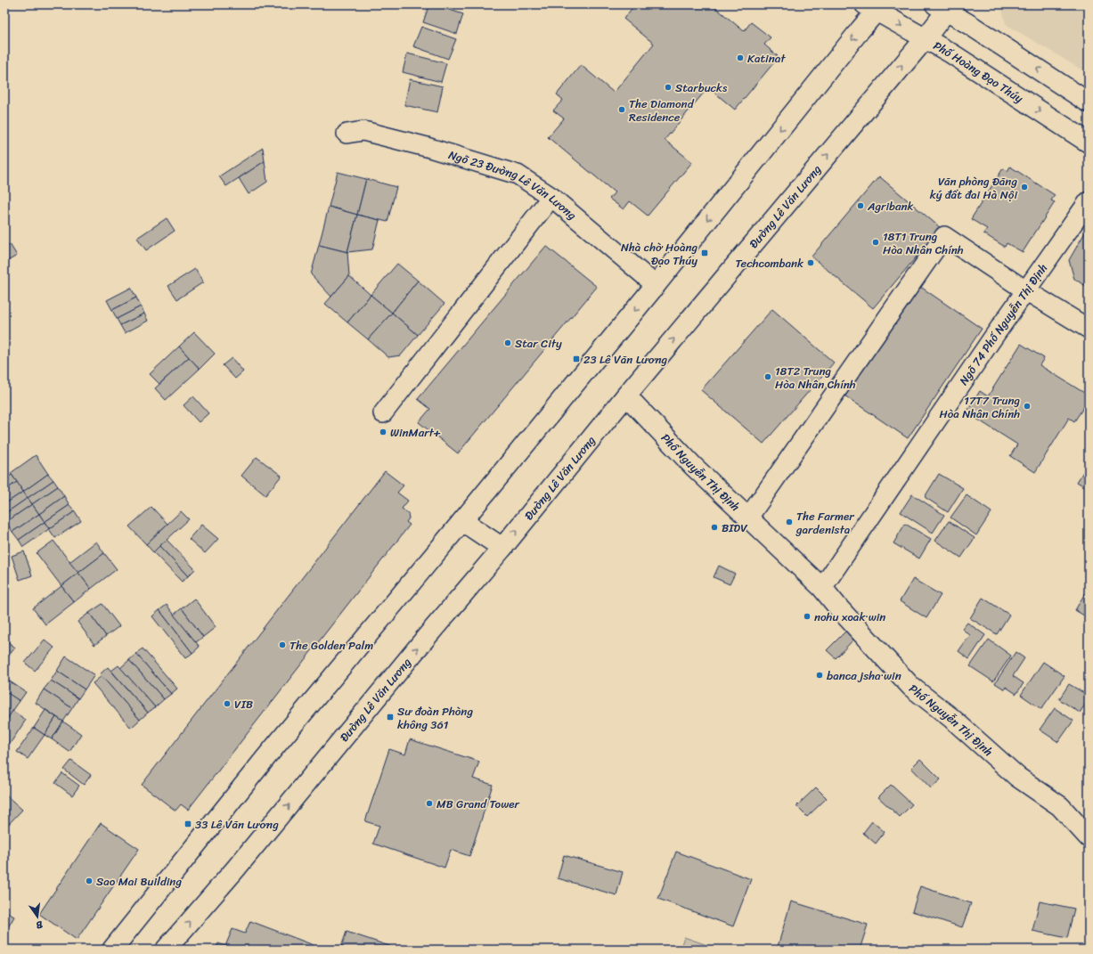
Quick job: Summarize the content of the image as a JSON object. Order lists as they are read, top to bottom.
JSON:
{
  "streets": {
    "main road": ["Phố Hoàng Đạo Thúy", "Đường Lê Văn Lương", "Phố Nguyễn Thị Định"],
    "street": ["Ngõ 23 Đường Lê Văn Lương", "Ngõ 74 Phố Nguyễn Thị Định"]
  },
  "crossings": [
    ["Phố Hoàng Đạo Thúy", "Đường Lê Văn Lương"],
    ["Đường Lê Văn Lương", "Phố Nguyễn Thị Định"],
    ["Ngõ 74 Phố Nguyễn Thị Định", "Phố Nguyễn Thị Định"]
  ],
  "places": {
    "other": [
      "Katinat",
      "Starbucks",
      "The Diamond Residence",
      "Văn phòng Đăng ký đất đai Hà Nội",
      "Agribank",
      "18T1 Trung Hòa Nhân Chính",
      "Techcombank",
      "Star City",
      "18T2 Trung Hòa Nhân Chính",
      "17T7 Trung Hòa Nhân Chính",
      "WinMart+",
      "The Farmer gardenista",
      "BIDV",
      "nohu xoak·win",
      "The Golden Palm",
      "banca jsha·win",
      "VIB",
      "MB Grand Tower",
      "Sao Mai Building"
    ],
    "transit": [
      "Nhà chờ Hoàng Đạo Thúy",
      "23 Lê Văn Lương",
      "Sư đoàn Phòng không 361",
      "33 Lê Văn Lương"
    ]
  },
  "north": "bottom"
}
